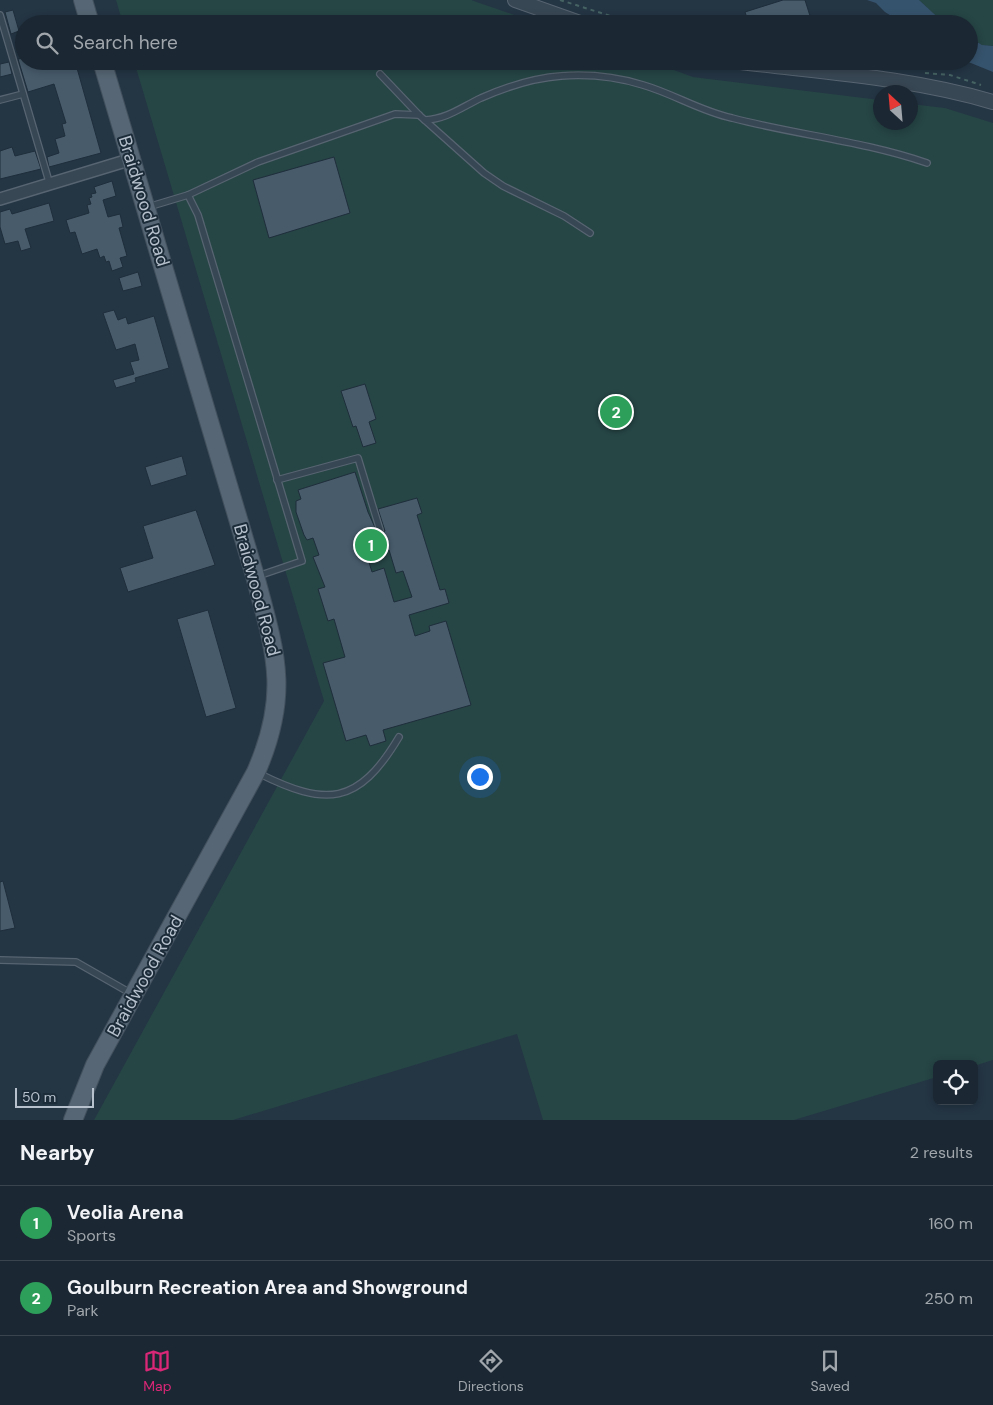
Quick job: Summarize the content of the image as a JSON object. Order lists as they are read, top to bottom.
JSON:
{
  "streets": {
    "main road": ["Braidwood Road"]
  },
  "scale_bar": "50 m",
  "north": "top left",
  "page": {
    "search": "Search here",
    "pins": ["2", "1"],
    "scale": "50 m",
    "heading": ["Nearby", "2 results"],
    "list": [
      {
        "mark": "1",
        "name": "Veolia Arena",
        "note": "Sports",
        "value": "160 m"
      },
      {
        "mark": "2",
        "name": "Goulburn Recreation Area and Showground",
        "note": "Park",
        "value": "250 m"
      }
    ],
    "nav": ["Map", "Directions", "Saved"]
  }
}
